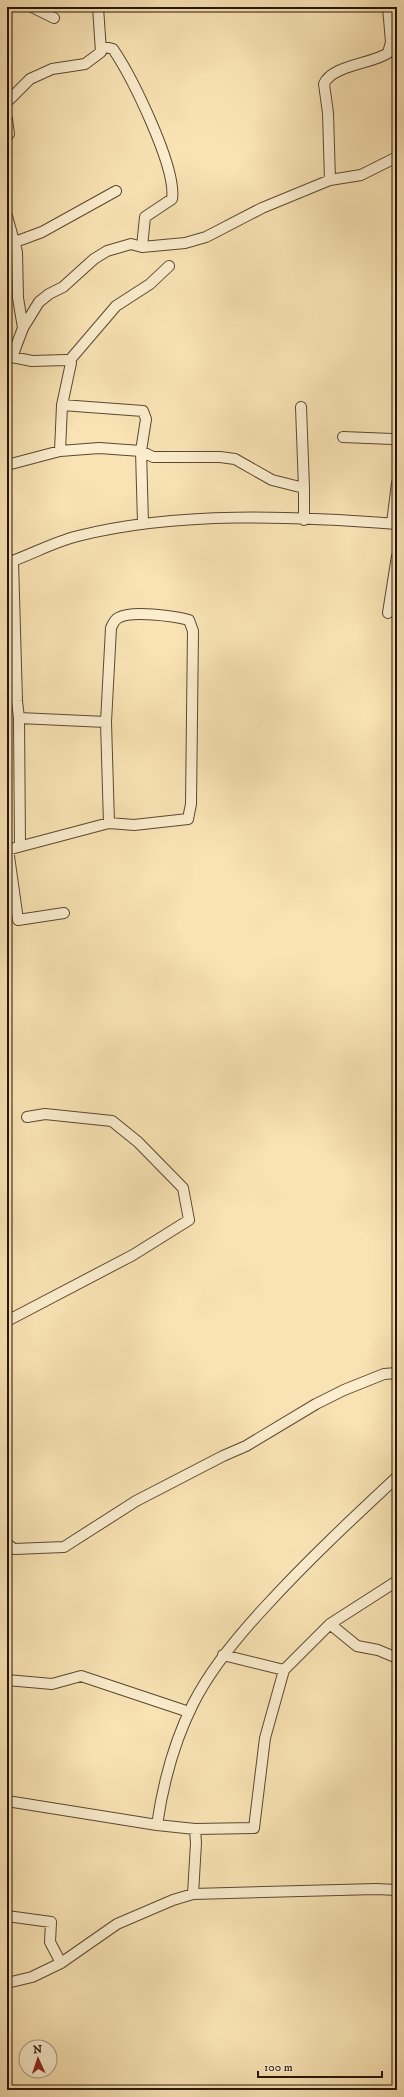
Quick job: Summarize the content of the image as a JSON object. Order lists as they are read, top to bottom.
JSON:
{
  "scale_bar": "100 m",
  "north": "top"
}
